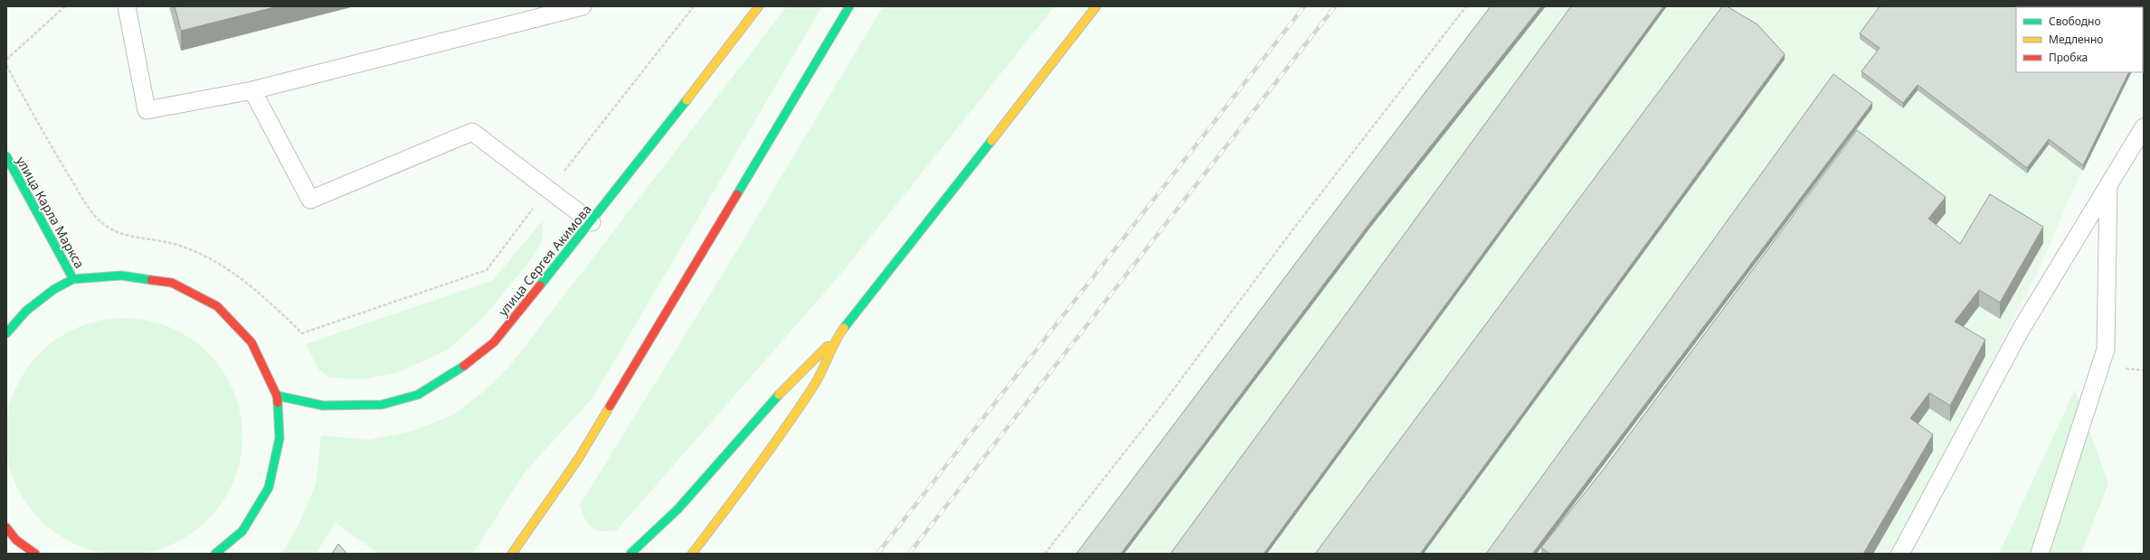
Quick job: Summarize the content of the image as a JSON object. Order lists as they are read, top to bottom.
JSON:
{
  "streets": {
    "main road": ["улица Карла Маркса", "улица Сергея Акимова"]
  },
  "legend": ["Свободно", "Медленно", "Пробка"]
}
